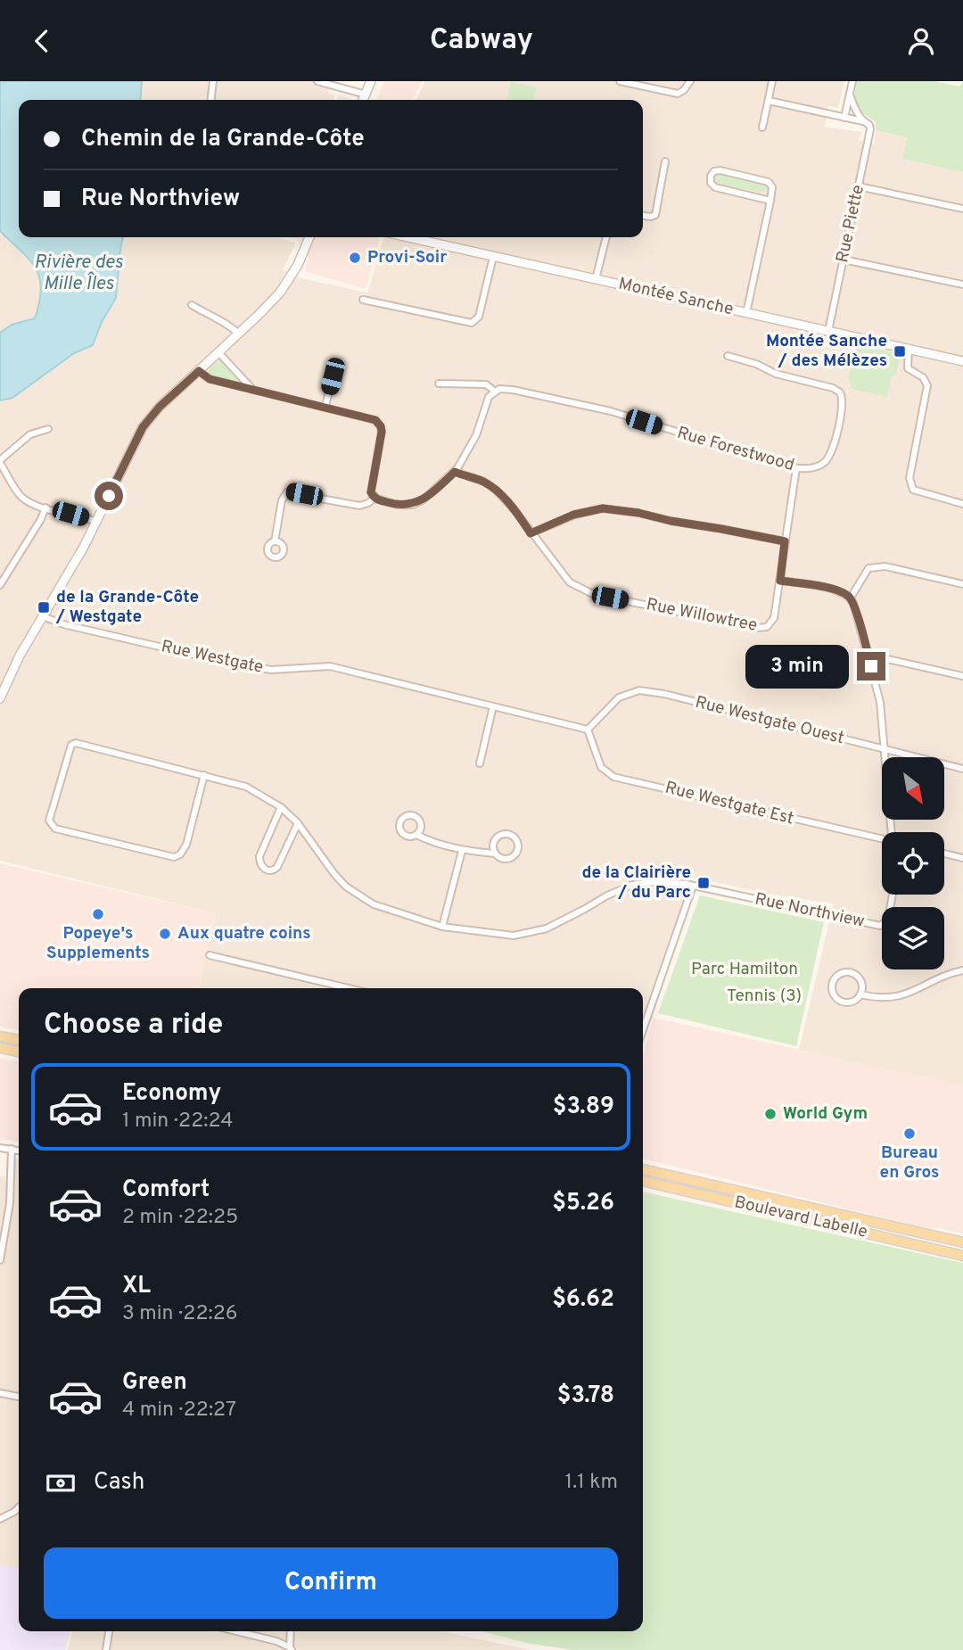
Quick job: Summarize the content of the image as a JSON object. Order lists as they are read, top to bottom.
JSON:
{
  "streets": {
    "main road": ["Montée Sanche", "Boulevard Labelle"],
    "street": [
      "Rue Piette",
      "Rue Forestwood",
      "Rue Willowtree",
      "Rue Westgate",
      "Rue Westgate Ouest",
      "Rue Westgate Est",
      "Rue Northview"
    ]
  },
  "crossings": [
    ["Rue Piette", "Montée Sanche"],
    ["Rue Forestwood", "Rue Willowtree"],
    ["Rue Westgate", "Rue Westgate Ouest"],
    ["Rue Westgate", "Rue Westgate Est"],
    ["Rue Westgate Ouest", "Rue Westgate Est"]
  ],
  "water": ["Rivière des Mille Îles"],
  "parks": ["Parc Hamilton", "Tennis (3)"],
  "places": {
    "other": [
      "Provi-Soir",
      "Popeye's Supplements",
      "Aux quatre coins",
      "World Gym",
      "Bureau en Gros"
    ],
    "transit": ["Montée Sanche / des Mélèzes", "de la Grande-Côte / Westgate", "de la Clairière / du Parc"]
  },
  "north": "bottom right",
  "page": {
    "header": "Cabway",
    "banner": ["Chemin de la Grande-Côte", "Rue Northview"],
    "bubble": "3 min",
    "heading": "Choose a ride",
    "list": [
      {
        "name": "Economy",
        "note": "1 min · 22:24",
        "value": "$3.89"
      },
      {
        "name": "Comfort",
        "note": "2 min · 22:25",
        "value": "$5.26"
      },
      {
        "name": "XL",
        "note": "3 min · 22:26",
        "value": "$6.62"
      },
      {
        "name": "Green",
        "note": "4 min · 22:27",
        "value": "$3.78"
      }
    ],
    "pay": ["Cash", "1.1 km"],
    "buttons": "Confirm"
  }
}
